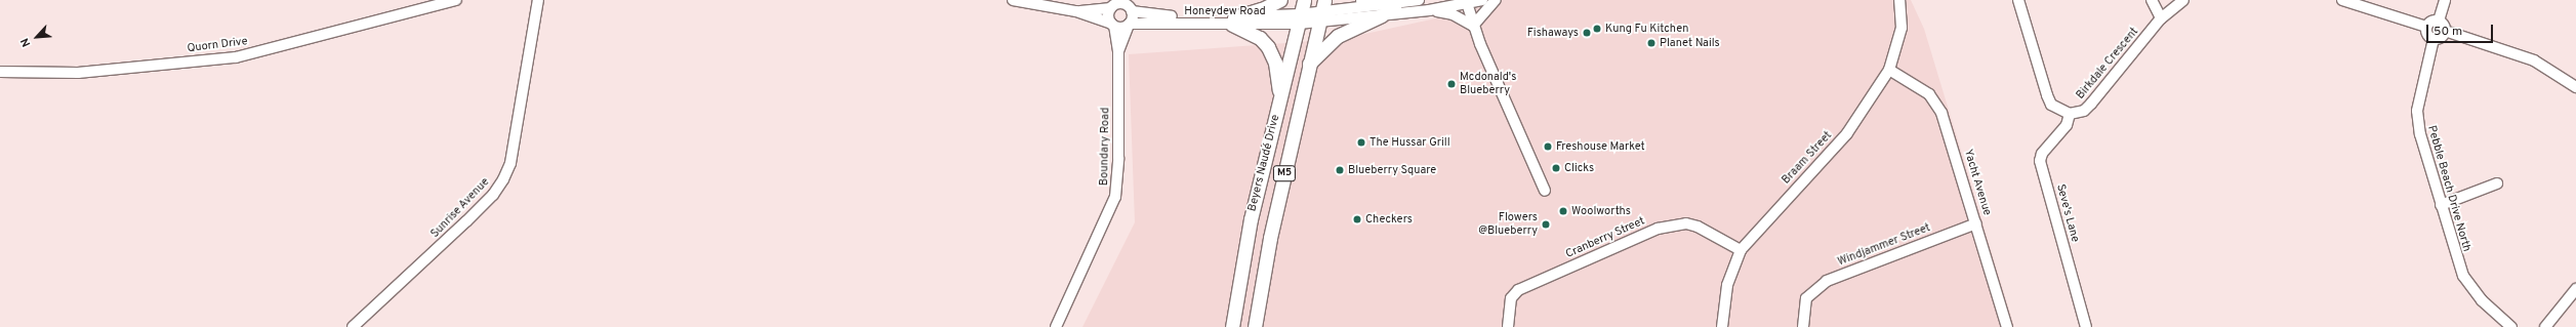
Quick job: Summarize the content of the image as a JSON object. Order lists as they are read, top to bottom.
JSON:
{
  "streets": {
    "main road": ["Beyers Naudé Drive", "M5"],
    "street": [
      "Honeydew Road",
      "Quorn Drive",
      "Birkdale Crescent",
      "Boundary Road",
      "Braam Street",
      "Yacht Avenue",
      "Pebble Beach Drive North",
      "Sunrise Avenue",
      "Seve's Lane",
      "Cranberry Street",
      "Windjammer Street"
    ]
  },
  "crossings": [
    ["Honeydew Road", "Boundary Road"],
    ["Honeydew Road", "Beyers Naudé Drive"],
    ["Birkdale Crescent", "Seve's Lane"],
    ["Braam Street", "Yacht Avenue"],
    ["Braam Street", "Cranberry Street"],
    ["Yacht Avenue", "Windjammer Street"]
  ],
  "places": [
    "Kung Fu Kitchen",
    "Fishaways",
    "Planet Nails",
    "Mcdonald's Blueberry",
    "The Hussar Grill",
    "Freshouse Market",
    "Clicks",
    "Blueberry Square",
    "Woolworths",
    "Checkers",
    "Flowers @Blueberry"
  ],
  "scale_bar": "50 m",
  "north": "bottom left"
}
